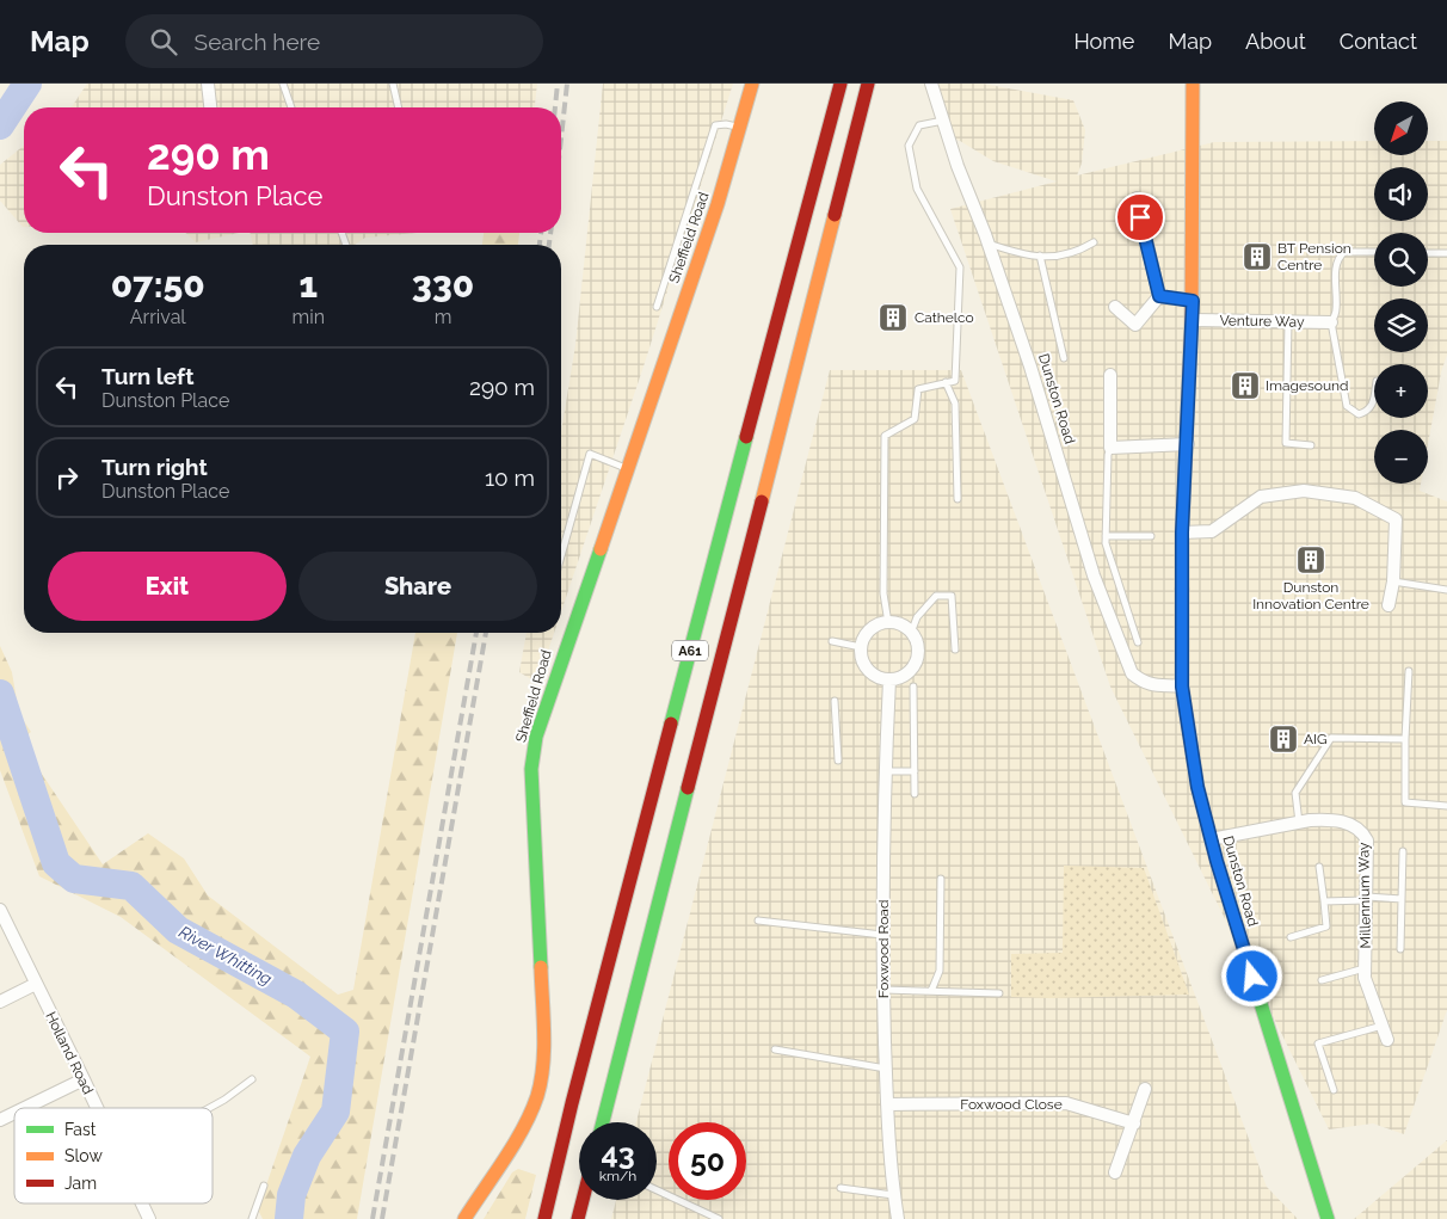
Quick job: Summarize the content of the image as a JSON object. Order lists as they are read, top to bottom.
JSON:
{
  "streets": {
    "main road": ["Sheffield Road", "Dunston Road", "A61"],
    "street": [
      "Venture Way",
      "Millennium Way",
      "Foxwood Road",
      "Holland Road",
      "Foxwood Close"
    ]
  },
  "crossings": [
    ["Venture Way", "Dunston Road"],
    ["Dunston Road", "Millennium Way"],
    ["Foxwood Road", "Foxwood Close"]
  ],
  "water": ["River Whitting"],
  "places": {
    "building": [
      "BT Pension Centre",
      "Cathelco",
      "Imagesound",
      "Dunston Innovation Centre",
      "AIG"
    ]
  },
  "legend": ["Fast", "Slow", "Jam"],
  "north": "bottom left",
  "page": {
    "header": "Map",
    "search": "Search here",
    "nav": [
      "Home",
      "Map",
      "About",
      "Contact"
    ],
    "map_buttons": ["+", "−"],
    "turn": ["290 m", "Dunston Place"],
    "eta": [
      "07:50",
      "Arrival",
      "1",
      "min",
      "330",
      "m"
    ],
    "list": [
      {
        "name": "Turn left",
        "note": "Dunston Place",
        "value": "290 m"
      },
      {
        "name": "Turn right",
        "note": "Dunston Place",
        "value": "10 m"
      }
    ],
    "buttons": ["Exit", "Share"],
    "speed": "43 km/h",
    "limit": "50"
  }
}
